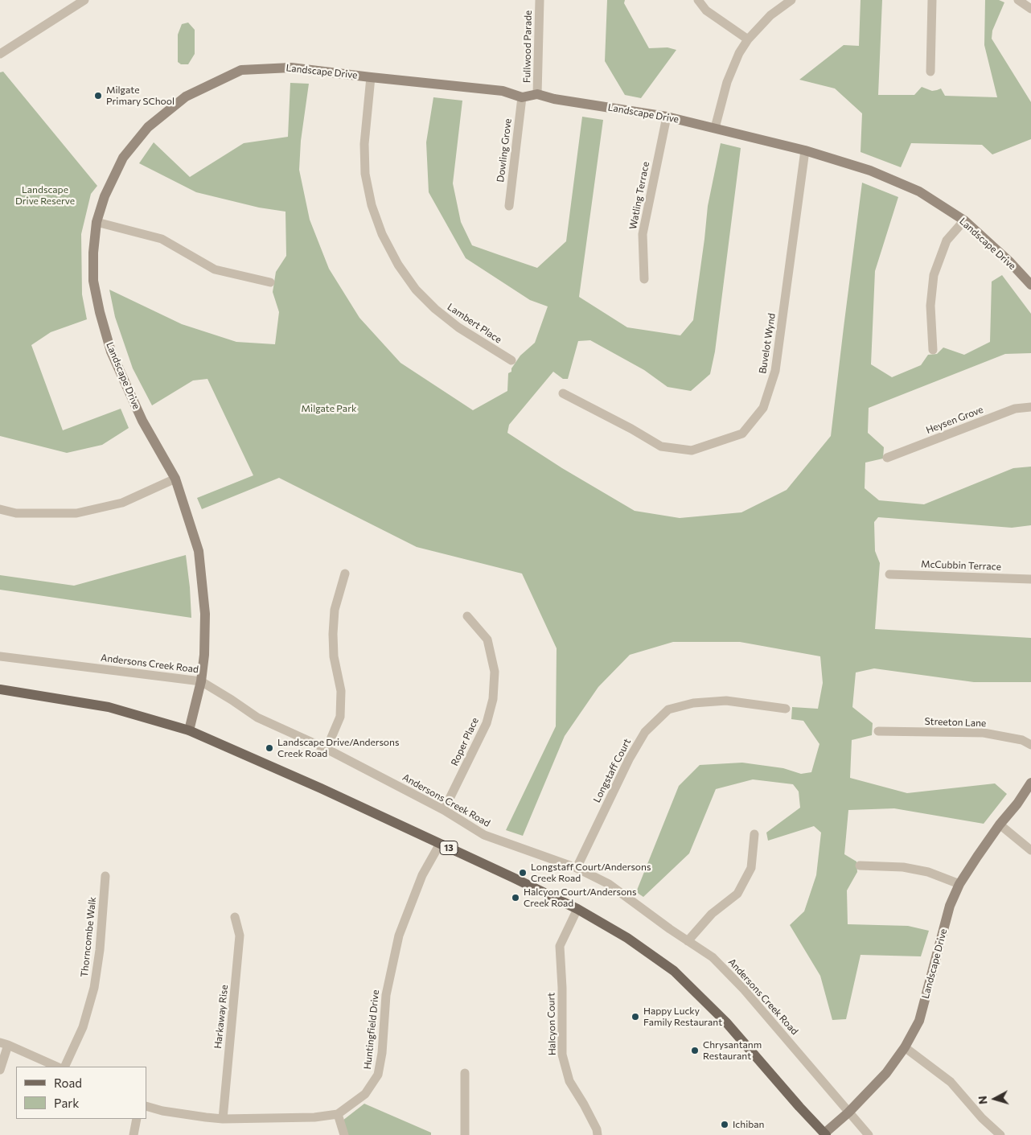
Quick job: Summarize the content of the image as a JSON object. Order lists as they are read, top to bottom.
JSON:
{
  "streets": {
    "main road": ["13"],
    "street": [
      "Fullwood Parade",
      "Landscape Drive",
      "Dowling Grove",
      "Watling Terrace",
      "Lambert Place",
      "Buvelot Wynd",
      "Heysen Grove",
      "McCubbin Terrace",
      "Andersons Creek Road",
      "Streeton Lane",
      "Roper Place",
      "Longstaff Court",
      "Thorncombe Walk",
      "Harkaway Rise",
      "Halcyon Court",
      "Huntingfield Drive"
    ]
  },
  "crossings": [
    ["Fullwood Parade", "Landscape Drive"],
    ["Landscape Drive", "Dowling Grove"],
    ["Landscape Drive", "Watling Terrace"],
    ["Landscape Drive", "Lambert Place"],
    ["Landscape Drive", "Buvelot Wynd"],
    ["Landscape Drive", "Andersons Creek Road"],
    ["Landscape Drive", "13"],
    ["Andersons Creek Road", "Roper Place"],
    ["Andersons Creek Road", "Longstaff Court"],
    ["13", "Halcyon Court"],
    ["13", "Huntingfield Drive"],
    ["Harkaway Rise", "Huntingfield Drive"]
  ],
  "parks": ["Landscape Drive Reserve", "Milgate Park"],
  "places": [
    "Milgate Primary SChool",
    "Landscape Drive/Andersons Creek Road",
    "Longstaff Court/Andersons Creek Road",
    "Halcyon Court/Andersons Creek Road",
    "Happy Lucky Family Restaurant",
    "Chrysantanm Restaurant",
    "Ichiban"
  ],
  "legend": ["Road", "Park"],
  "north": "left"
}
